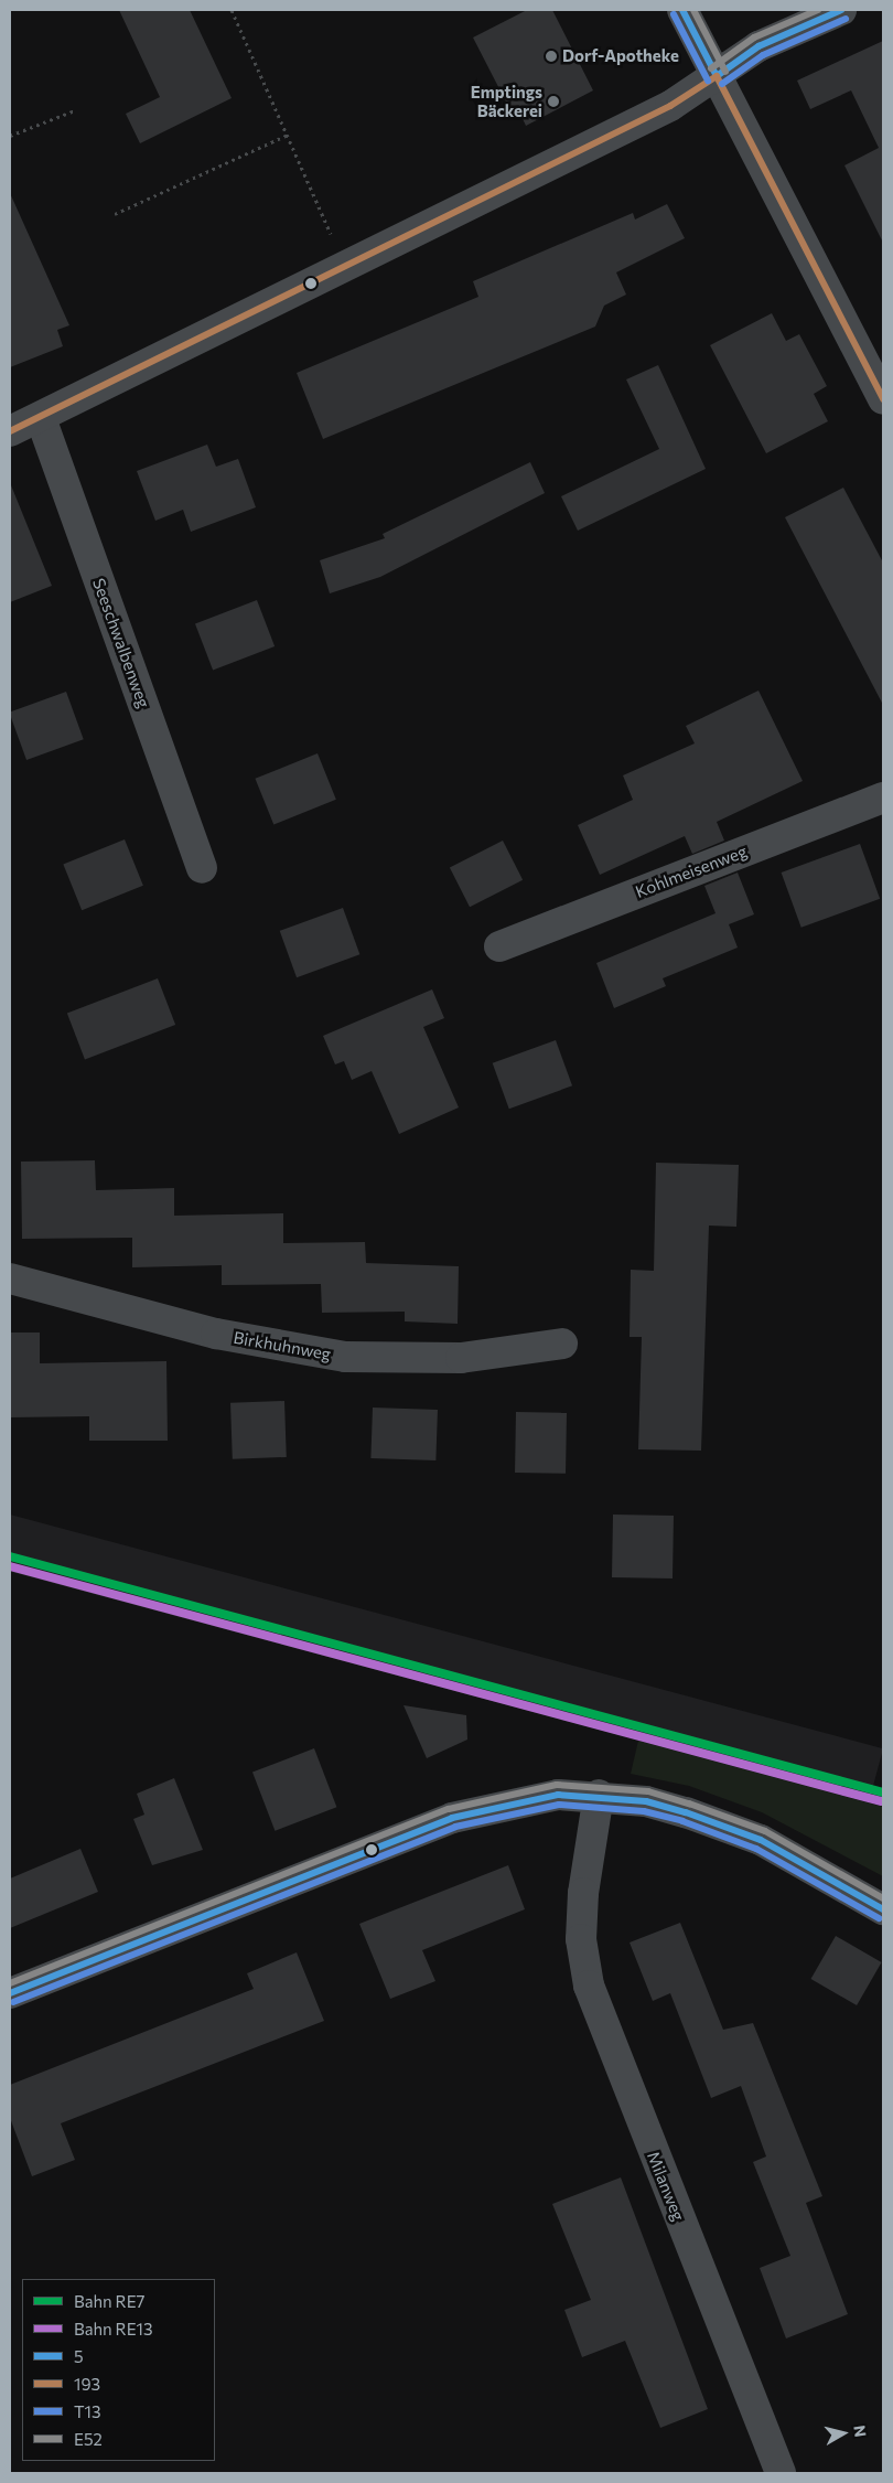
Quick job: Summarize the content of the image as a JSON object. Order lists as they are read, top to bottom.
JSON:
{
  "streets": {
    "street": [
      "Seeschwalbenweg",
      "Kohlmeisenweg",
      "Birkhuhnweg",
      "Milanweg"
    ]
  },
  "places": ["Dorf-Apotheke", "Emptings Bäckerei"],
  "lines": [
    "transit line 5",
    "transit line E52",
    "transit line T13",
    "transit line 193",
    "rail line RE7",
    "rail line RE13"
  ],
  "legend": [
    "Bahn RE7",
    "Bahn RE13",
    "5",
    "193",
    "T13",
    "E52"
  ],
  "north": "right"
}
